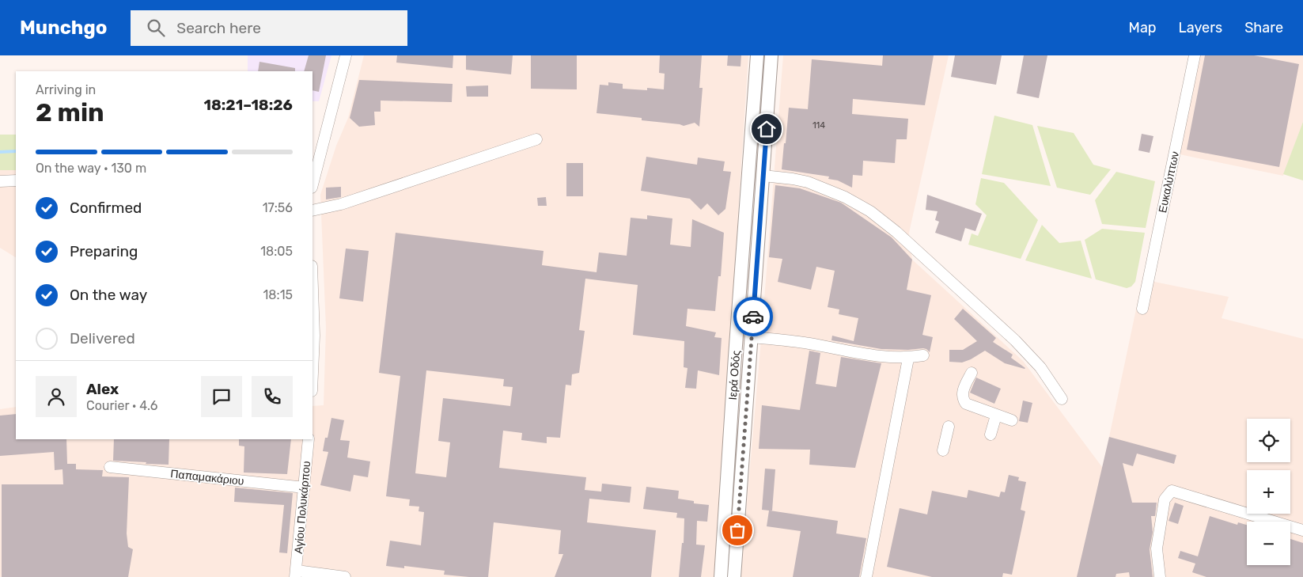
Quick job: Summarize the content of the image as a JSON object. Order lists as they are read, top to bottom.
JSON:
{
  "streets": {
    "main road": ["Ιερά Οδός"],
    "street": ["Ευκαλύπτων", "Παπαμακάριου", "Αγίου Πολυκάρπου"]
  },
  "crossings": [
    ["Παπαμακάριου", "Αγίου Πολυκάρπου"]
  ],
  "house_numbers": ["114"],
  "page": {
    "header": "Munchgo",
    "search": "Search here",
    "nav": ["Map", "Layers", "Share"],
    "heading": ["2 min", "Arriving in", "18:21–18:26"],
    "panel": ["Alex", "Courier · 4.6"],
    "bar": "On the way · 130 m",
    "list": [
      ["Confirmed", "17:56"],
      ["Preparing", "18:05"],
      ["On the way", "18:15"],
      "Delivered"
    ],
    "map_buttons": ["+", "−"]
  }
}
